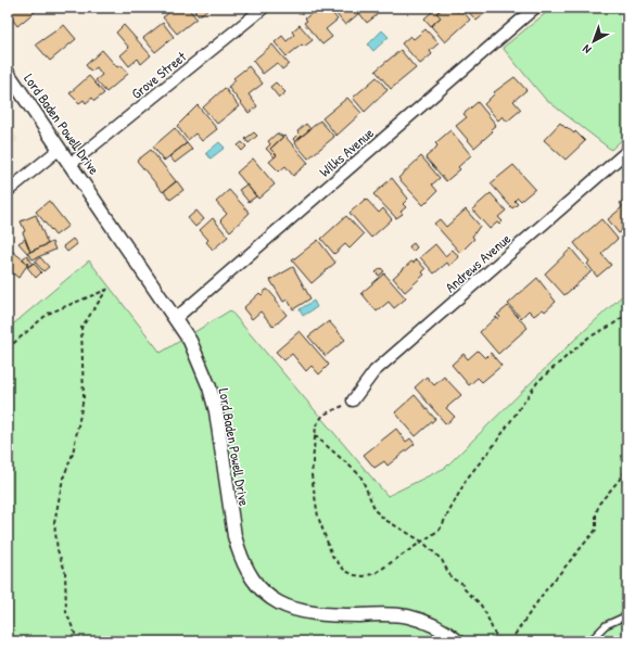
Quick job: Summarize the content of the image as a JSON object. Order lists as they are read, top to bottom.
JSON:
{
  "streets": {
    "street": [
      "Grove Street",
      "Lord Baden Powell Drive",
      "Wilks Avenue",
      "Andrews Avenue"
    ]
  },
  "crossings": [
    ["Grove Street", "Lord Baden Powell Drive"],
    ["Lord Baden Powell Drive", "Wilks Avenue"]
  ],
  "north": "bottom left"
}
